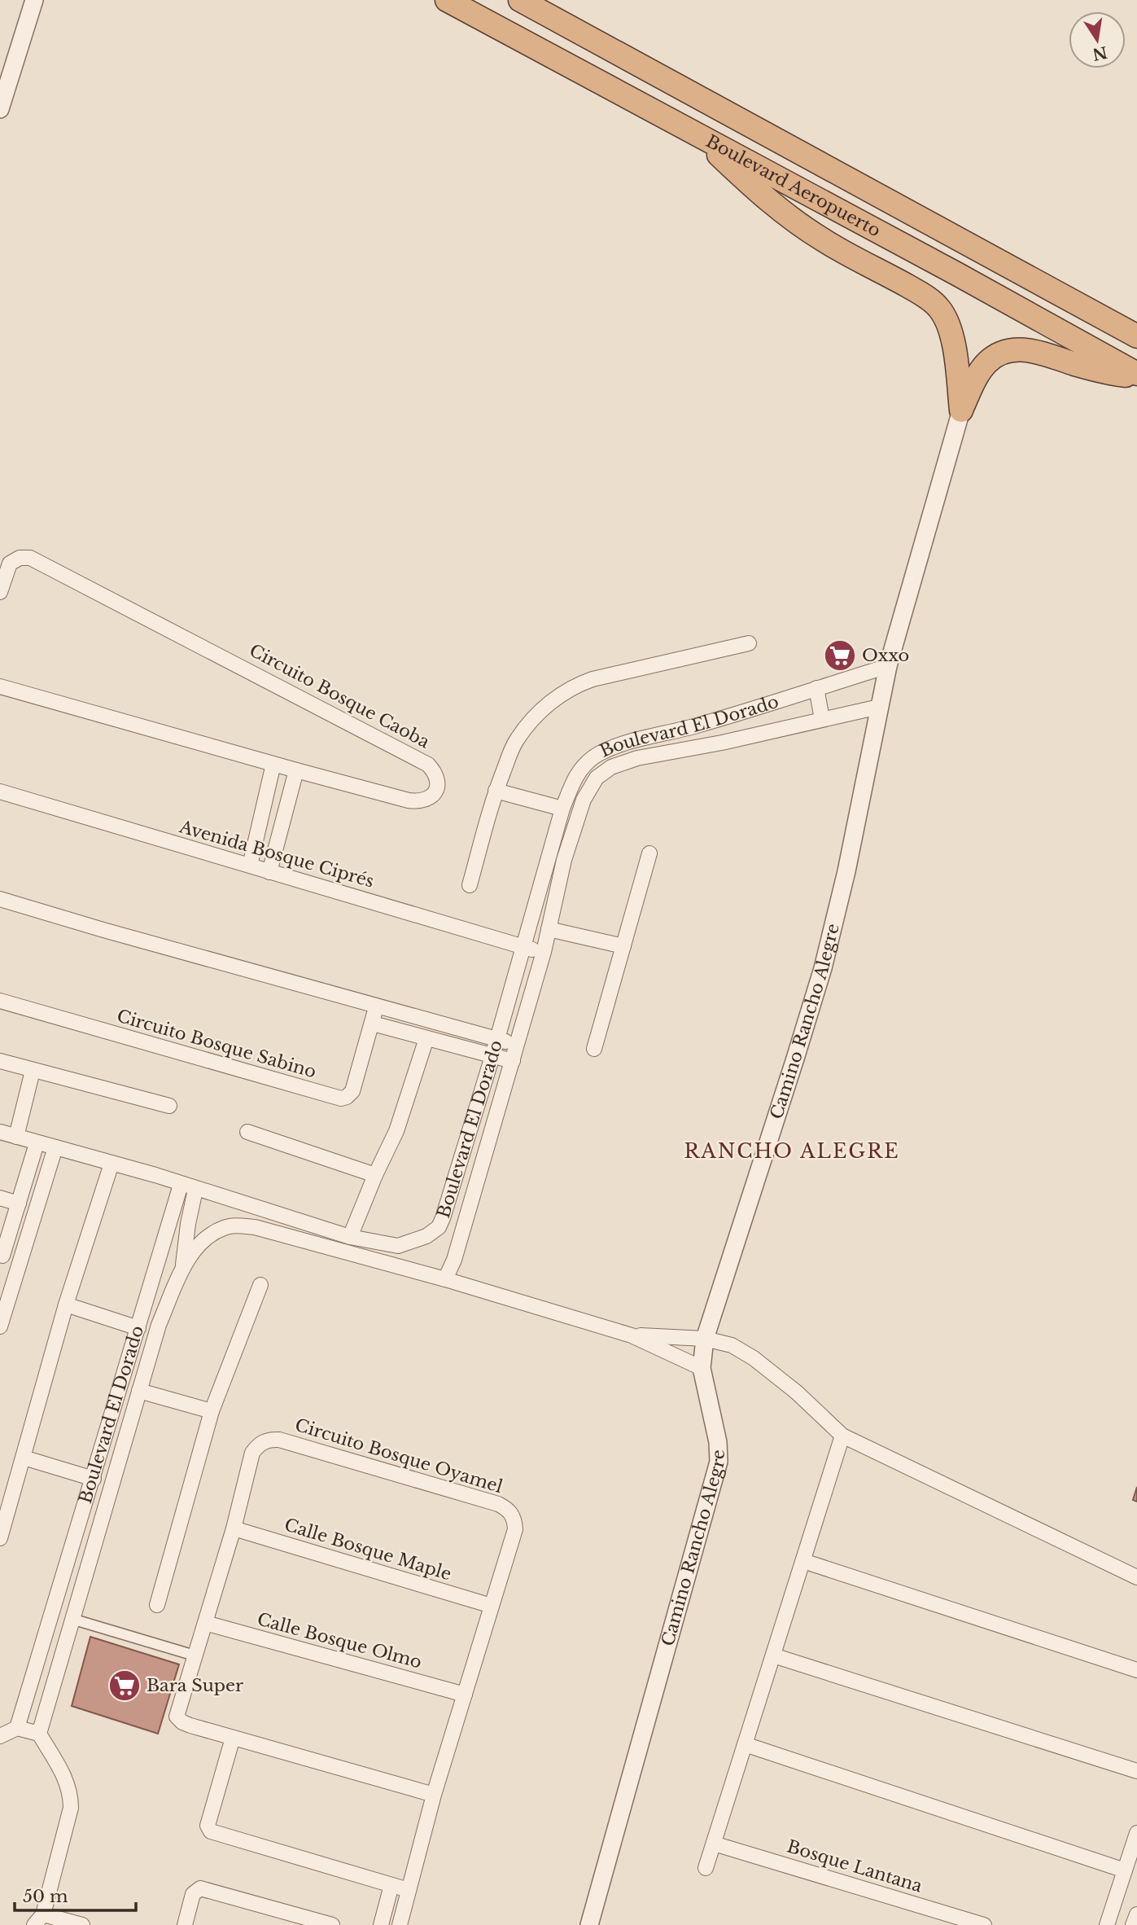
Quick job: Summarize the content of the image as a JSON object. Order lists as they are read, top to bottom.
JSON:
{
  "streets": {
    "highway": ["Boulevard Aeropuerto"],
    "street": [
      "Circuito Bosque Caoba",
      "Boulevard El Dorado",
      "Avenida Bosque Ciprés",
      "Camino Rancho Alegre",
      "Circuito Bosque Sabino",
      "Circuito Bosque Oyamel",
      "Calle Bosque Maple",
      "Calle Bosque Olmo",
      "Bosque Lantana"
    ]
  },
  "crossings": [
    ["Boulevard El Dorado", "Avenida Bosque Ciprés"],
    ["Boulevard El Dorado", "Camino Rancho Alegre"],
    ["Circuito Bosque Oyamel", "Calle Bosque Maple"],
    ["Circuito Bosque Oyamel", "Calle Bosque Olmo"]
  ],
  "districts": ["RANCHO ALEGRE"],
  "places": {
    "supermarket": ["Oxxo", "Bara Super"]
  },
  "scale_bar": "50 m",
  "north": "bottom"
}
